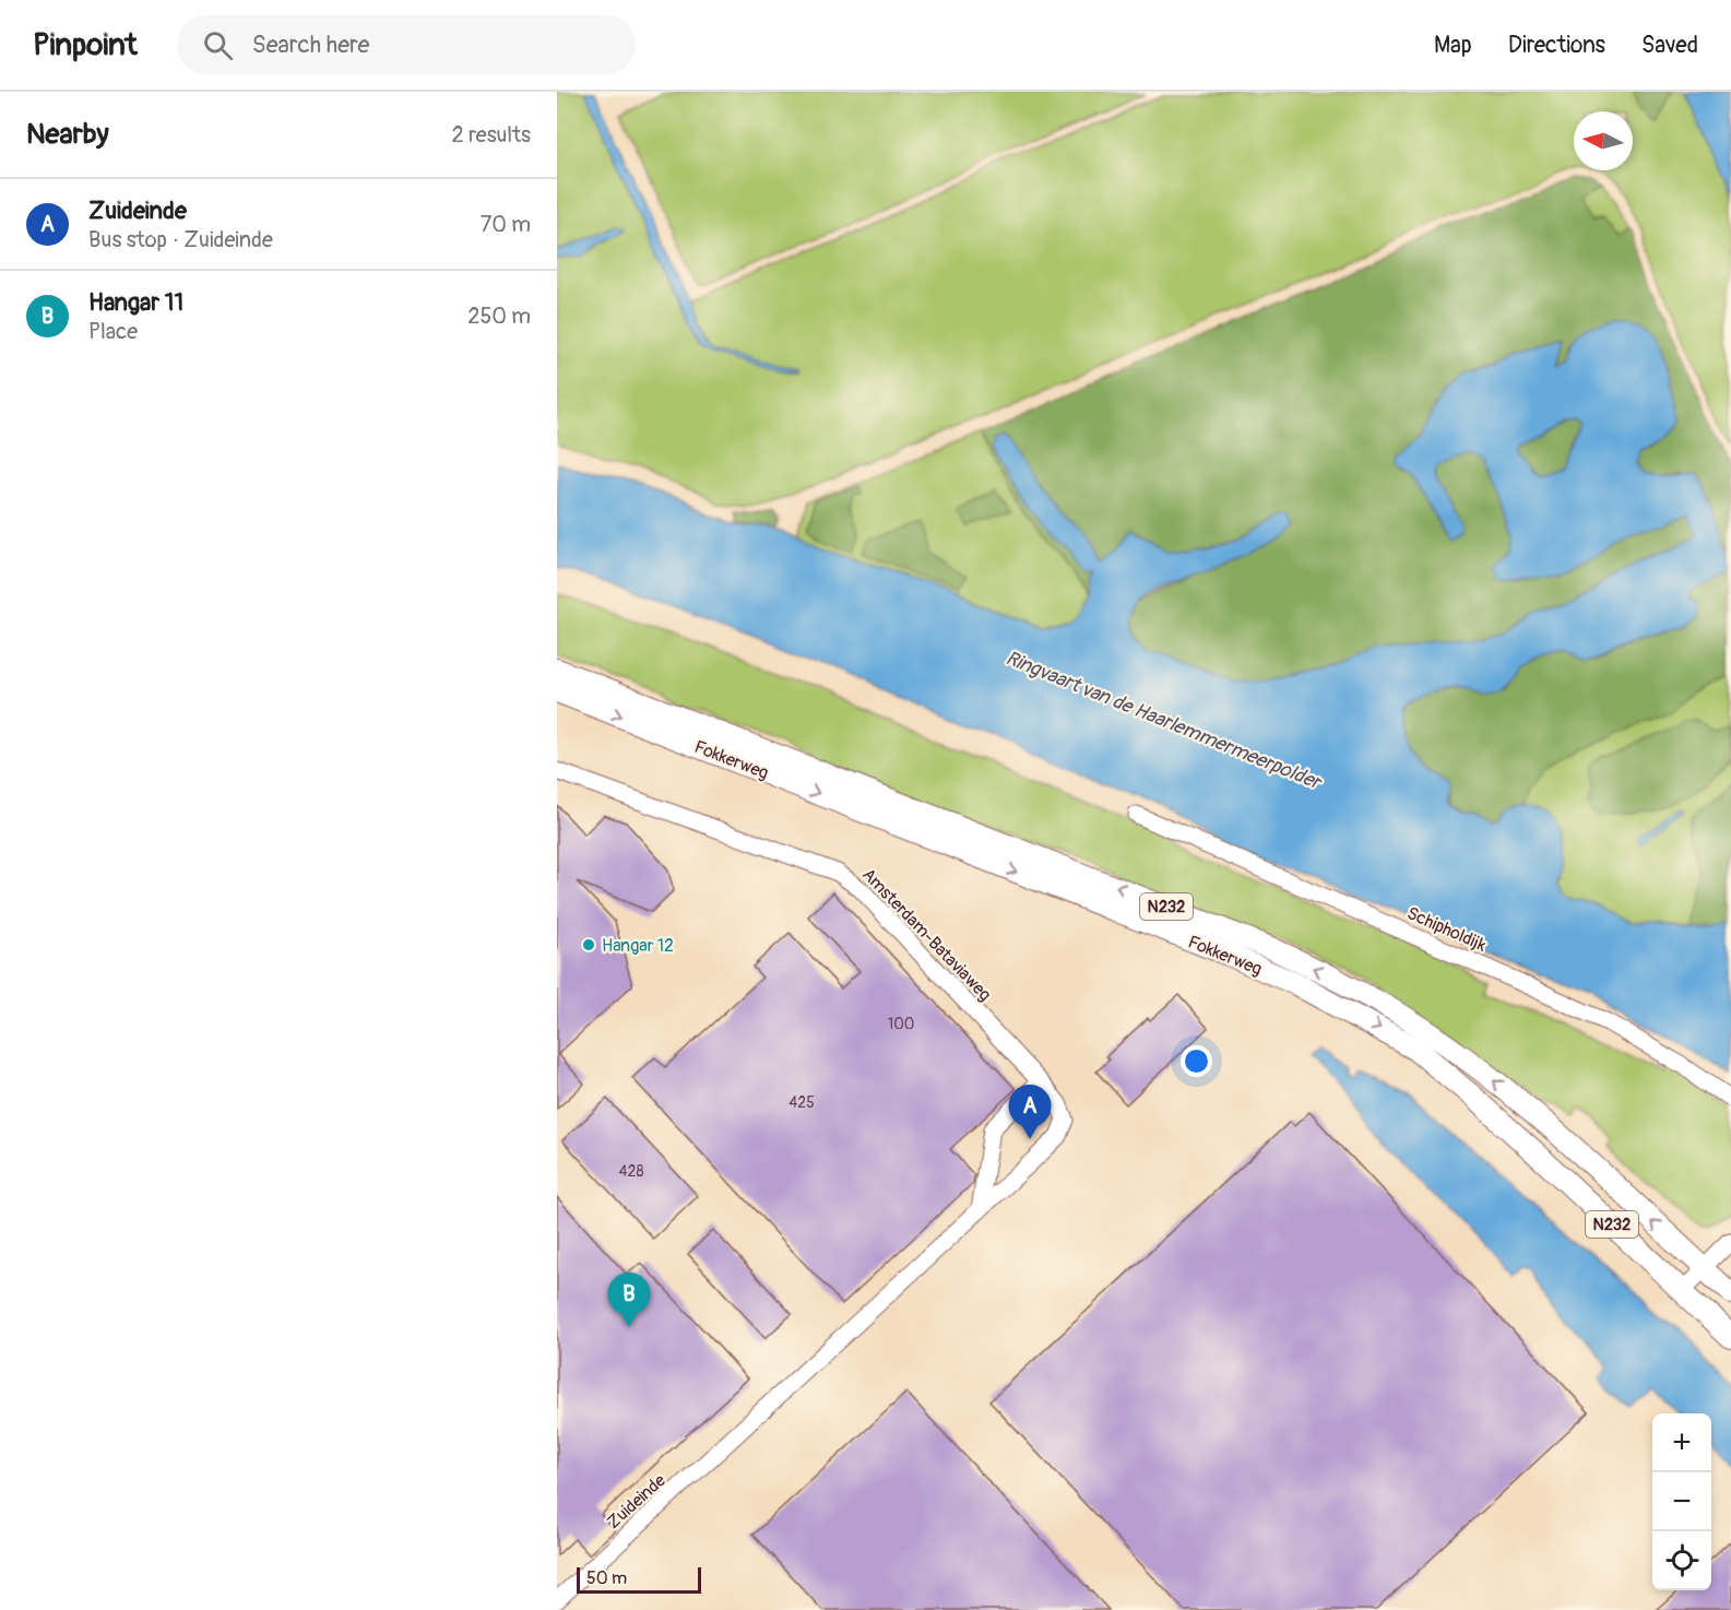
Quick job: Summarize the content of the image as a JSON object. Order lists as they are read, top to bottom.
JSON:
{
  "streets": {
    "main road": ["Fokkerweg", "N232"],
    "street": ["Schipholdijk", "Amsterdam-Bataviaweg", "Zuideinde"]
  },
  "crossings": [
    ["Amsterdam-Bataviaweg", "Zuideinde"]
  ],
  "water": ["Ringvaart van de Haarlemmermeerpolder"],
  "places": ["Hangar 12"],
  "house_numbers": ["100", "425", "428"],
  "scale_bar": "50 m",
  "north": "left",
  "page": {
    "header": "Pinpoint",
    "search": "Search here",
    "nav": ["Map", "Directions", "Saved"],
    "heading": ["Nearby", "2 results"],
    "list": [
      {
        "mark": "A",
        "name": "Zuideinde",
        "note": "Bus stop · Zuideinde",
        "value": "70 m"
      },
      {
        "mark": "B",
        "name": "Hangar 11",
        "note": "Place",
        "value": "250 m"
      }
    ],
    "pins": ["A", "B"],
    "map_buttons": ["+", "−"],
    "scale": "50 m"
  }
}
